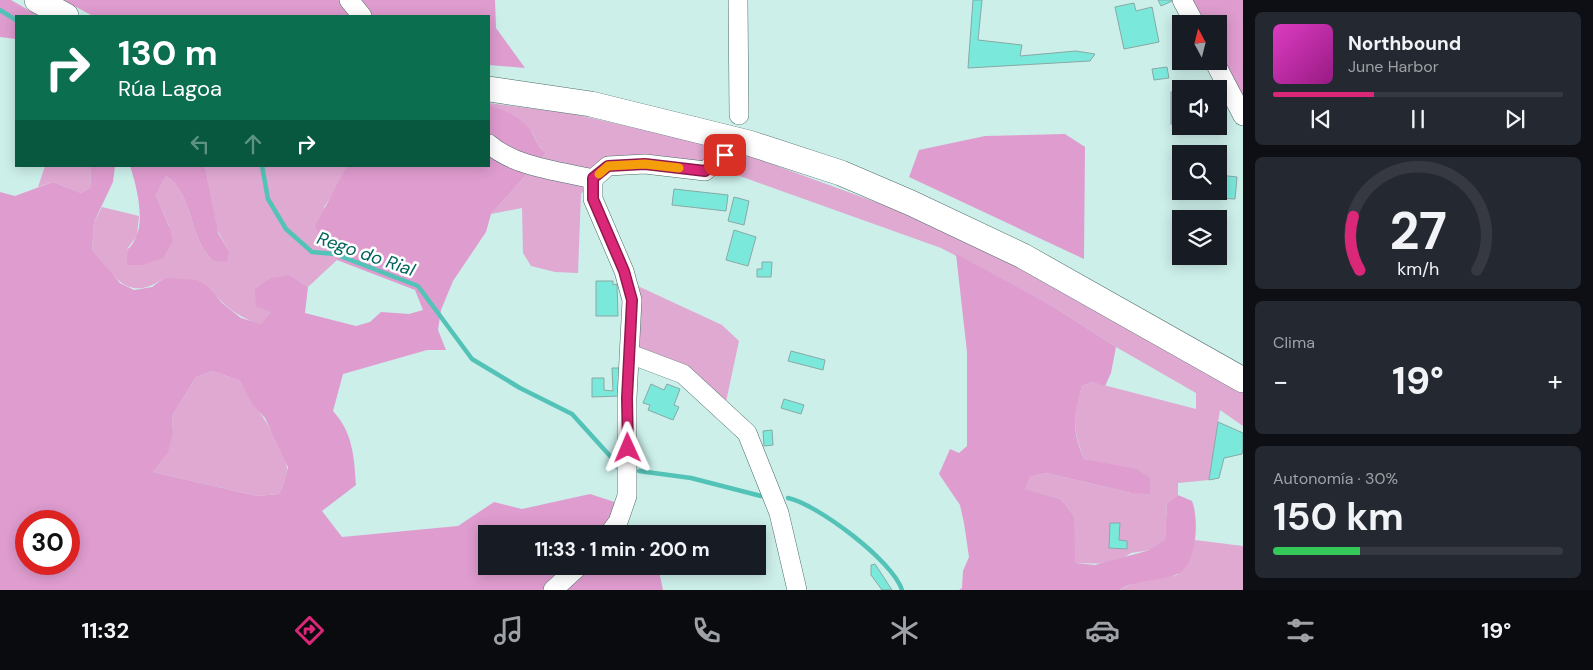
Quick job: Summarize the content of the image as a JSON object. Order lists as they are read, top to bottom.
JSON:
{
  "water": ["Rego do Rial"],
  "north": "top",
  "page": {
    "turn": ["130 m", "Rúa Lagoa"],
    "song": ["Northbound", "June Harbor"],
    "tile": [
      "Clima",
      ["Autonomía · 30%", "150 km"]
    ],
    "heat": ["−", "19°", "+"],
    "limit": "30",
    "trip": "11:33 · 1 min · 200 m",
    "tabs": ["11:32", "19°"],
    "gauge": ["27", "km/h"]
  }
}
